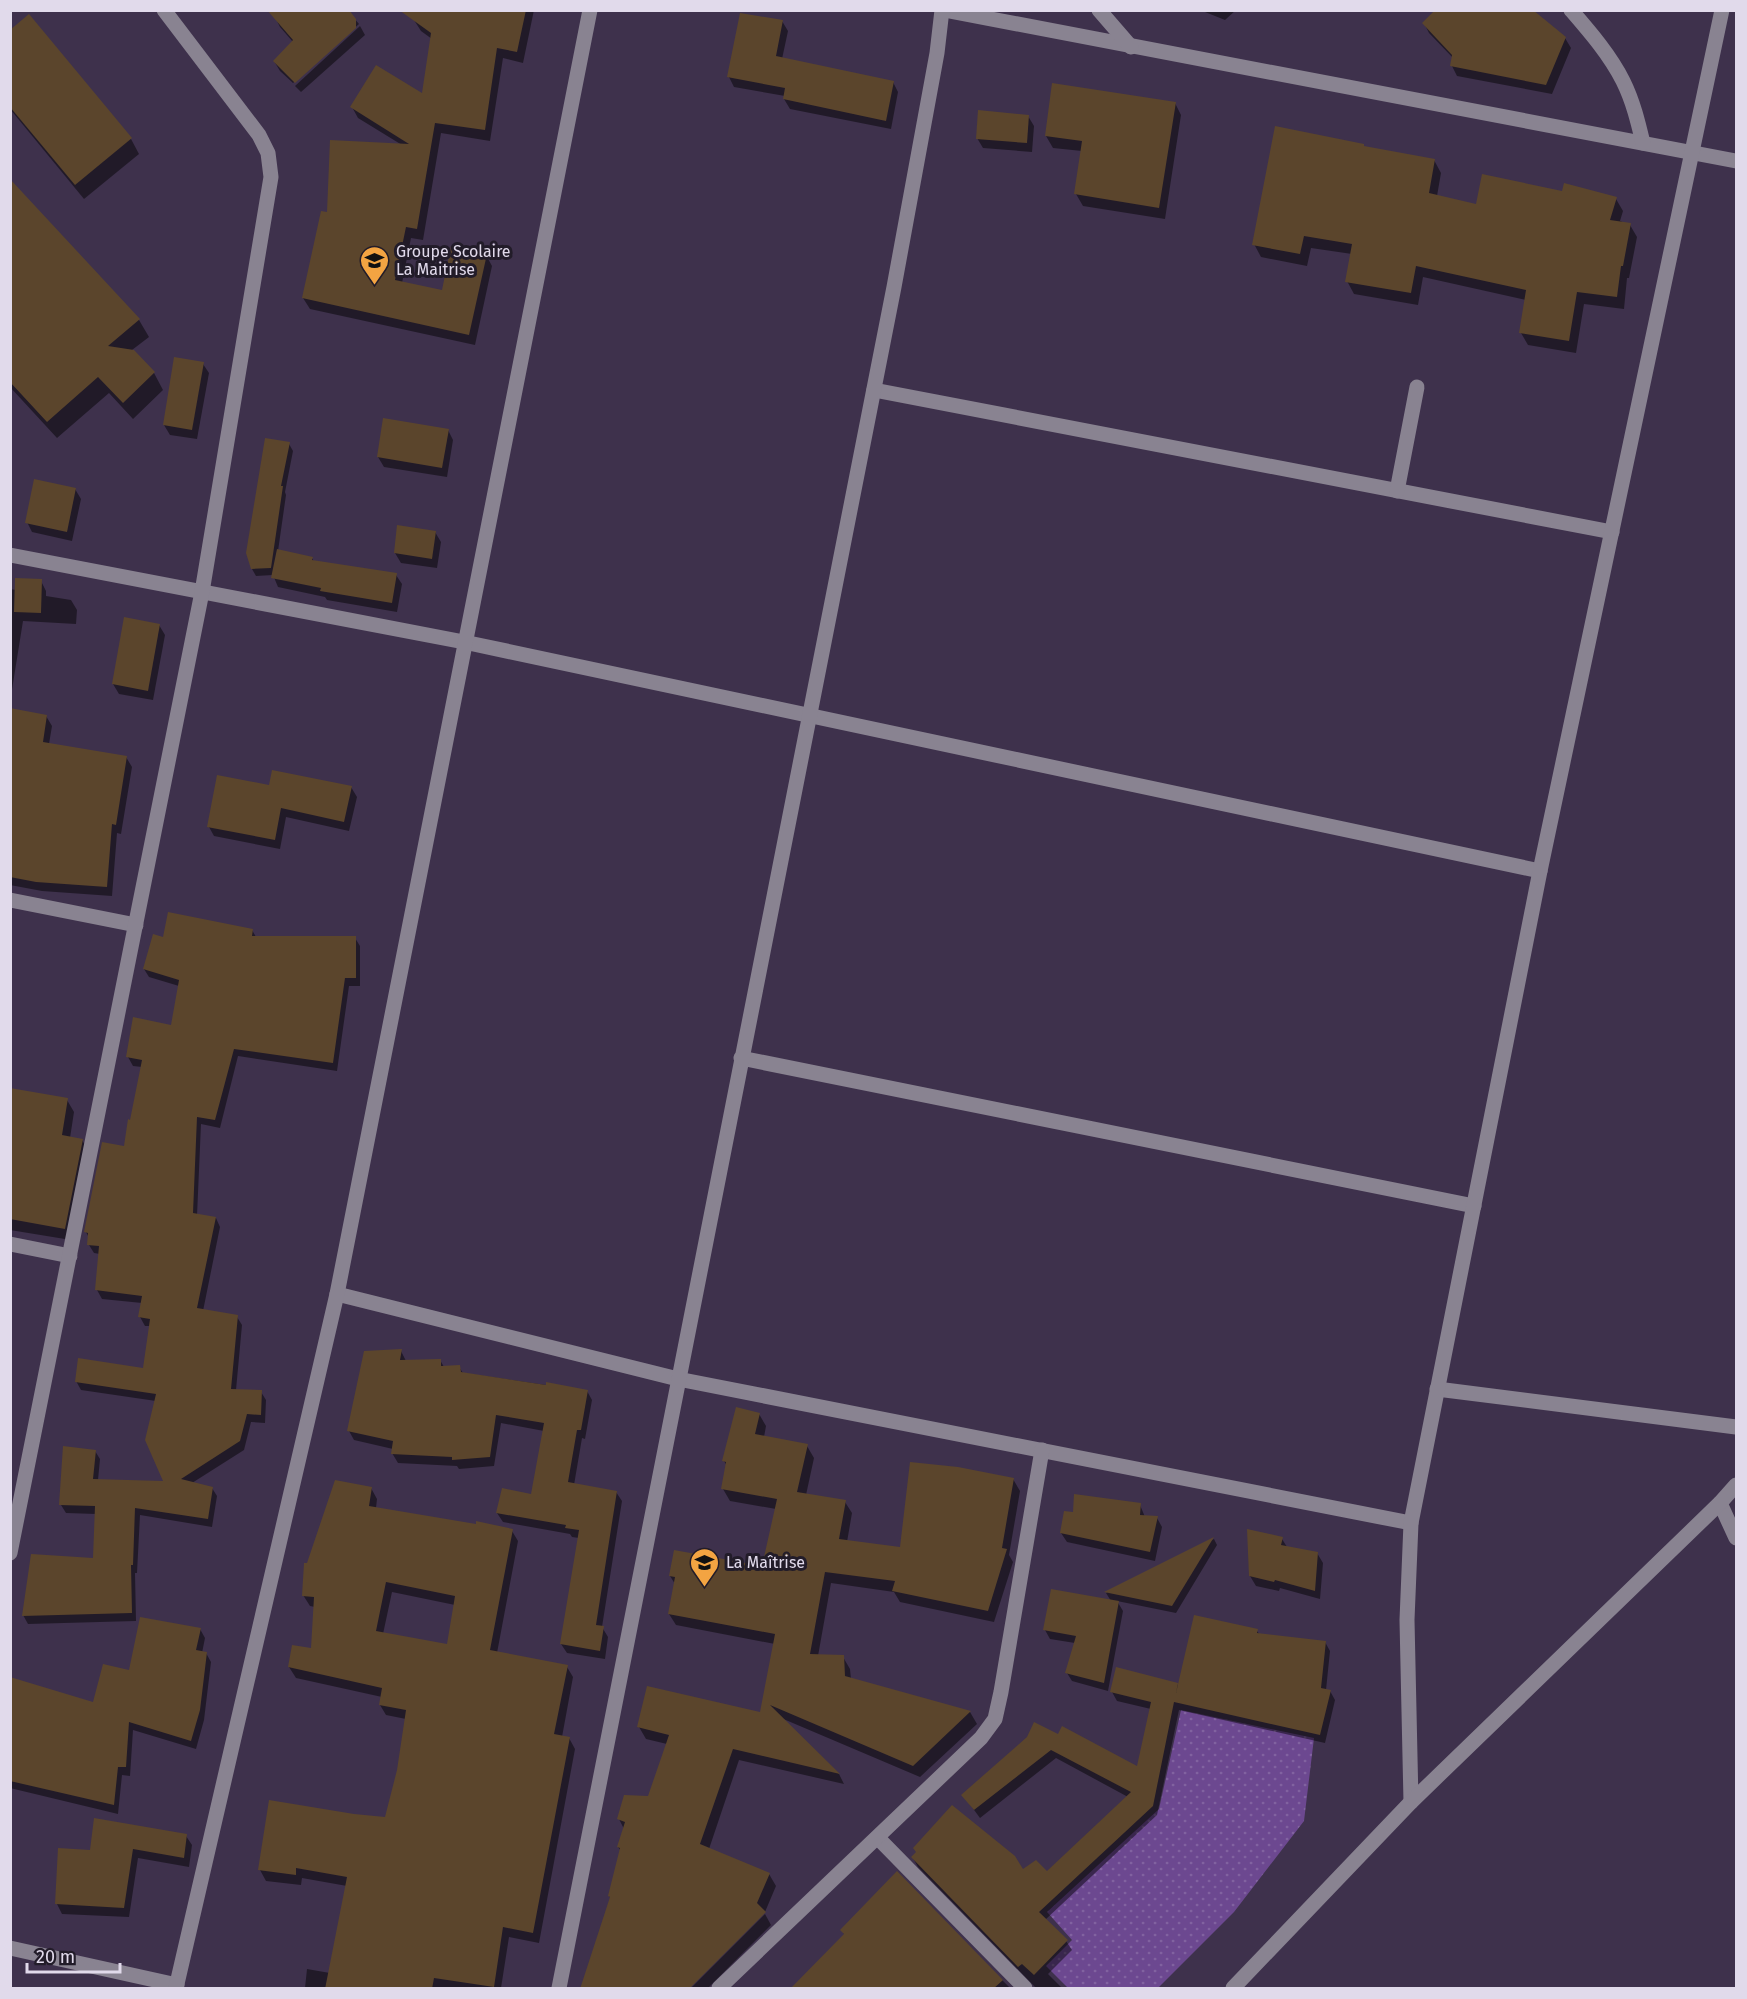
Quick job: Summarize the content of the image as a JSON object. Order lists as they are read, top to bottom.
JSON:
{
  "places": {
    "school or university": ["Groupe Scolaire La Maitrise", "La Maîtrise"]
  },
  "scale_bar": "20 m"
}
